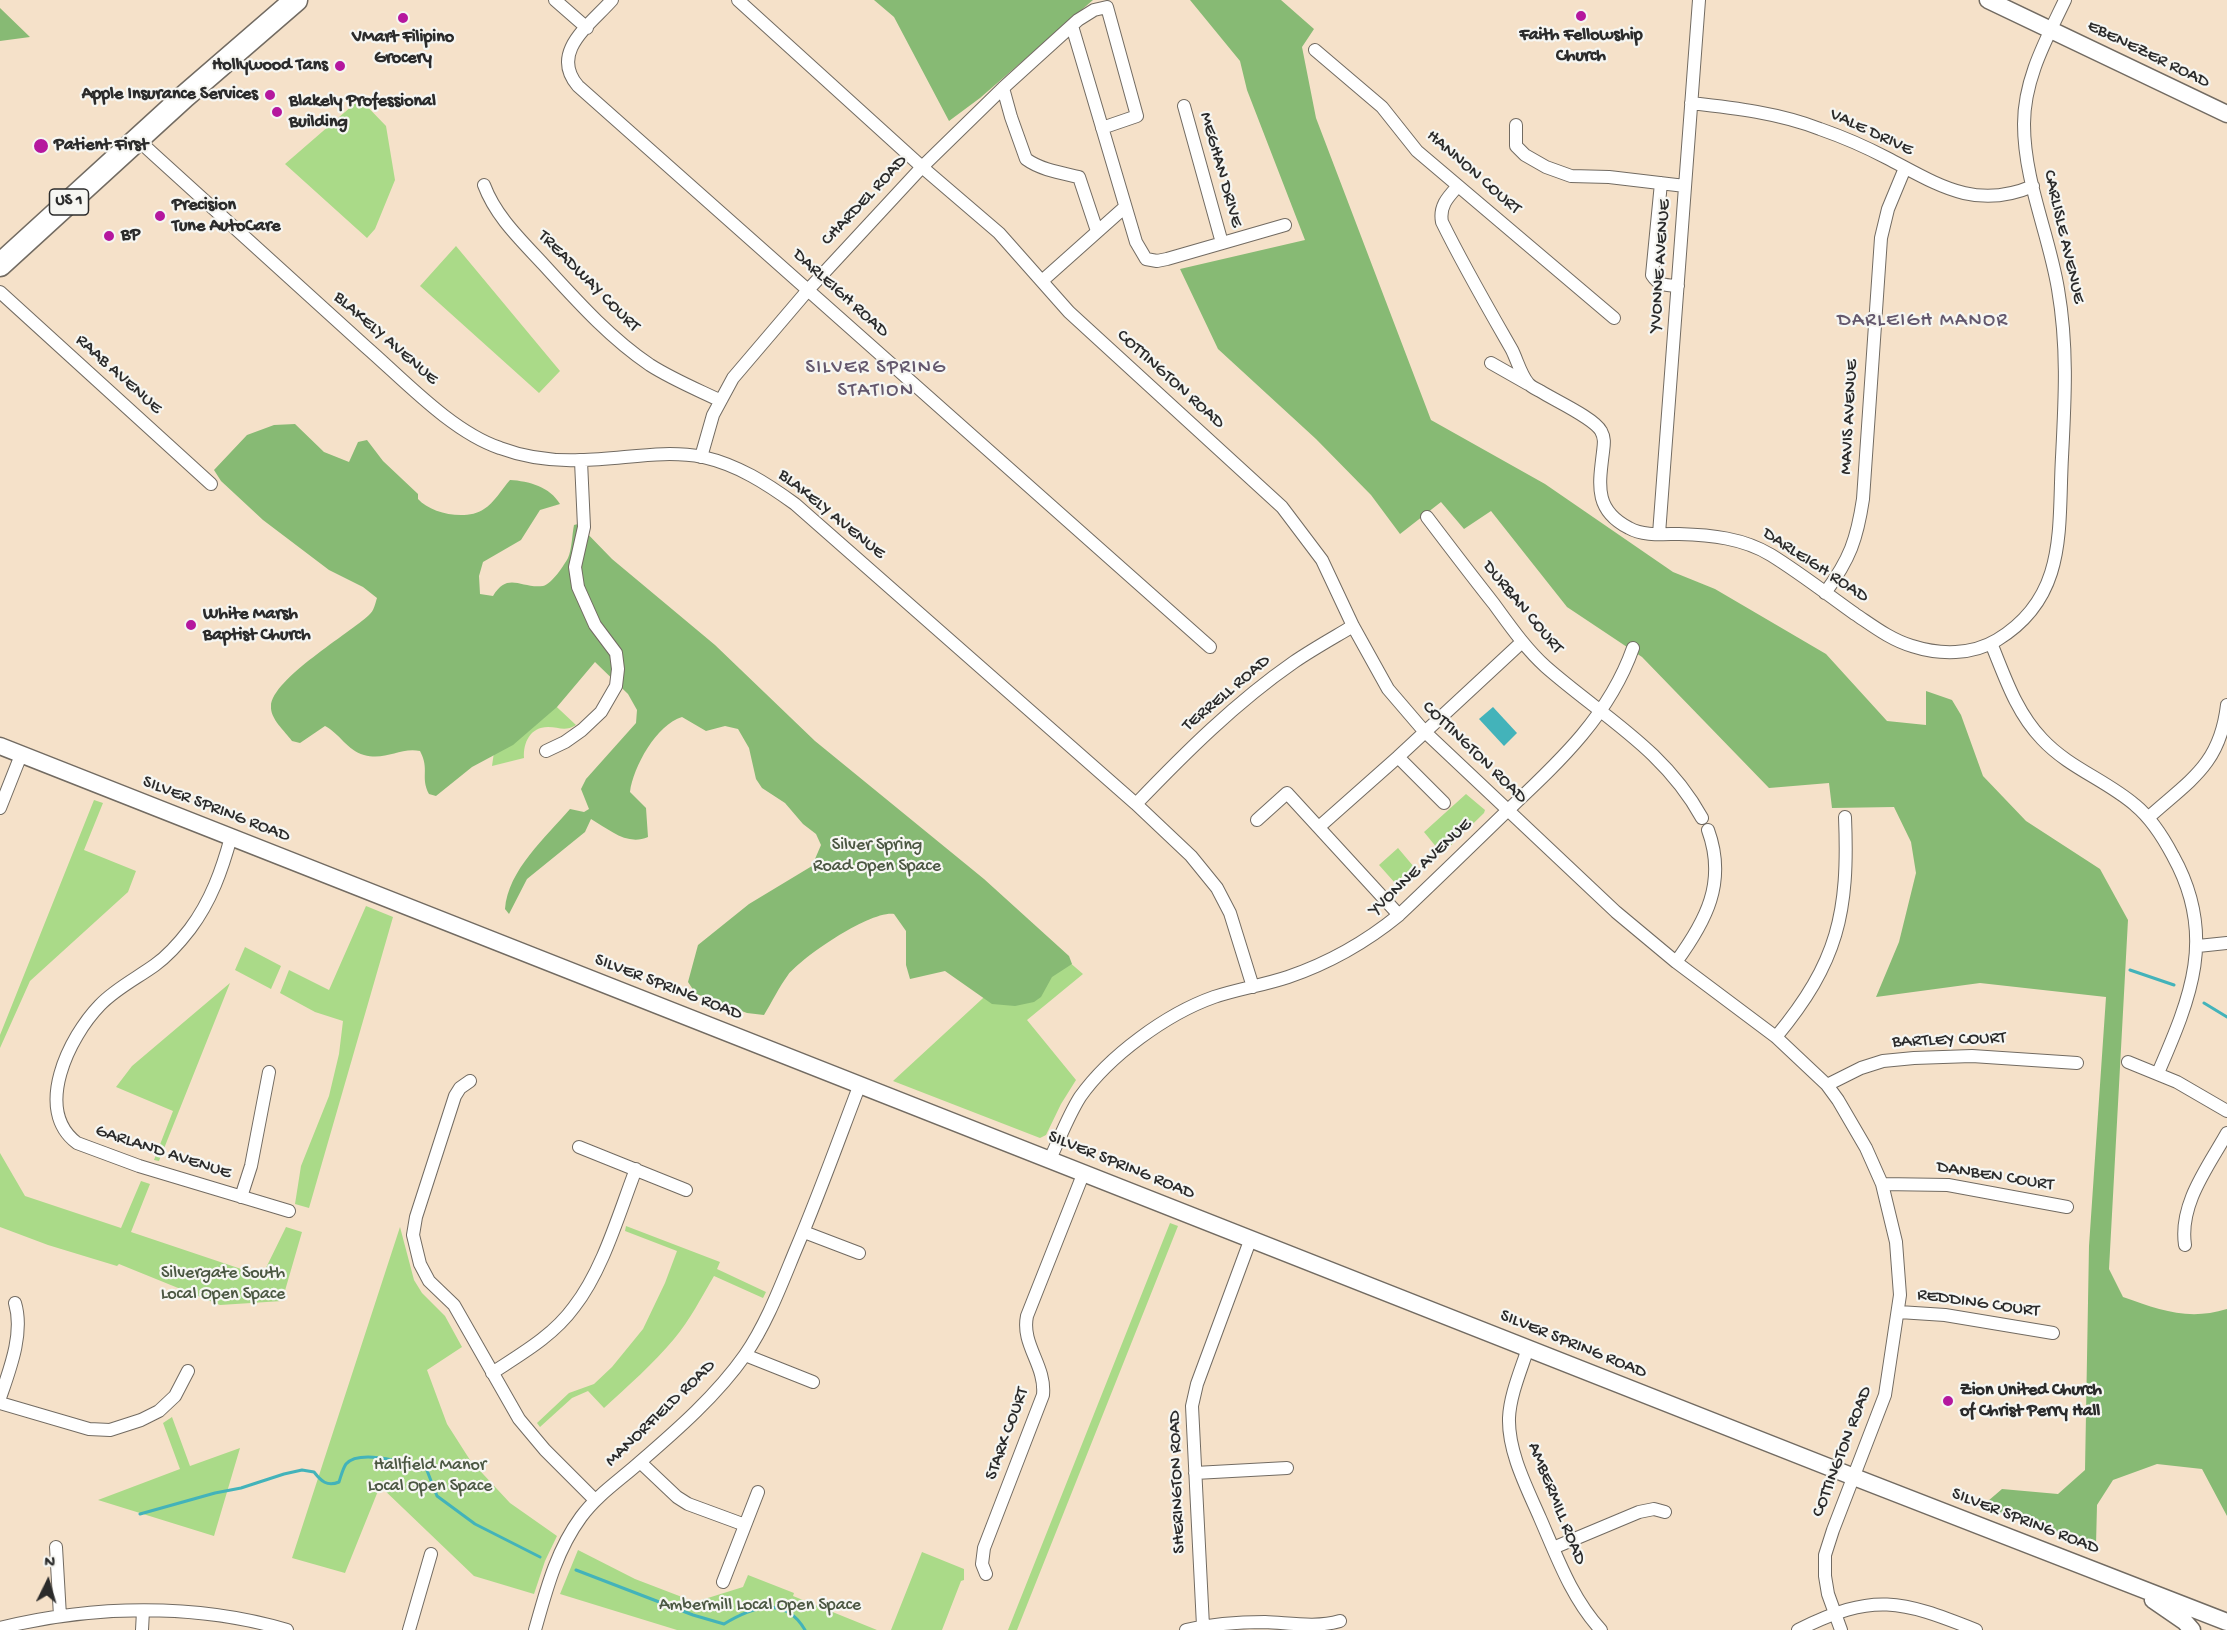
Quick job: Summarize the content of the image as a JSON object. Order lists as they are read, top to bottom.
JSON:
{
  "streets": {
    "highway": ["US 1"],
    "main road": ["EBENEZER ROAD", "SILVER SPRING ROAD"],
    "street": [
      "VALE DRIVE",
      "MEGHAN DRIVE",
      "HANNON COURT",
      "CHARDEL ROAD",
      "CARLISLE AVENUE",
      "YVONNE AVENUE",
      "TREADWAY COURT",
      "DARLEIGH ROAD",
      "BLAKELY AVENUE",
      "RAAB AVENUE",
      "COTTINGTON ROAD",
      "MAVIS AVENUE",
      "DURBAN COURT",
      "TERRELL ROAD",
      "BARTLEY COURT",
      "GARLAND AVENUE",
      "DANBEN COURT",
      "REDDING COURT",
      "MANORFIELD ROAD",
      "STARK COURT",
      "SHERINGTON ROAD",
      "AMBERMILL ROAD"
    ]
  },
  "crossings": [
    ["EBENEZER ROAD", "CARLISLE AVENUE"],
    ["VALE DRIVE", "CARLISLE AVENUE"],
    ["VALE DRIVE", "YVONNE AVENUE"],
    ["VALE DRIVE", "MAVIS AVENUE"],
    ["CHARDEL ROAD", "TREADWAY COURT"],
    ["CHARDEL ROAD", "DARLEIGH ROAD"],
    ["CHARDEL ROAD", "BLAKELY AVENUE"],
    ["CHARDEL ROAD", "COTTINGTON ROAD"],
    ["US 1", "BLAKELY AVENUE"],
    ["CARLISLE AVENUE", "DARLEIGH ROAD"],
    ["YVONNE AVENUE", "DARLEIGH ROAD"],
    ["YVONNE AVENUE", "BLAKELY AVENUE"],
    ["YVONNE AVENUE", "COTTINGTON ROAD"],
    ["YVONNE AVENUE", "DURBAN COURT"],
    ["YVONNE AVENUE", "SILVER SPRING ROAD"],
    ["DARLEIGH ROAD", "MAVIS AVENUE"],
    ["BLAKELY AVENUE", "TERRELL ROAD"],
    ["COTTINGTON ROAD", "DURBAN COURT"],
    ["COTTINGTON ROAD", "TERRELL ROAD"],
    ["COTTINGTON ROAD", "SILVER SPRING ROAD"],
    ["COTTINGTON ROAD", "BARTLEY COURT"],
    ["COTTINGTON ROAD", "DANBEN COURT"],
    ["COTTINGTON ROAD", "REDDING COURT"],
    ["SILVER SPRING ROAD", "GARLAND AVENUE"],
    ["SILVER SPRING ROAD", "MANORFIELD ROAD"],
    ["SILVER SPRING ROAD", "STARK COURT"],
    ["SILVER SPRING ROAD", "SHERINGTON ROAD"],
    ["SILVER SPRING ROAD", "AMBERMILL ROAD"]
  ],
  "districts": ["DARLEIGH MANOR", "SILVER SPRING STATION"],
  "parks": [
    "Silver Spring Road Open Space",
    "Silvergate South Local Open Space",
    "Hallfield Manor Local Open Space",
    "Ambermill Local Open Space"
  ],
  "places": [
    "Faith Fellowship Church",
    "VMart Filipino Grocery",
    "Hollywood Tans",
    "Apple Insurance Services",
    "Blakely Professional Building",
    "Patient First",
    "Precision Tune AutoCare",
    "BP",
    "White Marsh Baptist Church",
    "Zion United Church of Christ Perry Hall"
  ],
  "north": "top"
}
